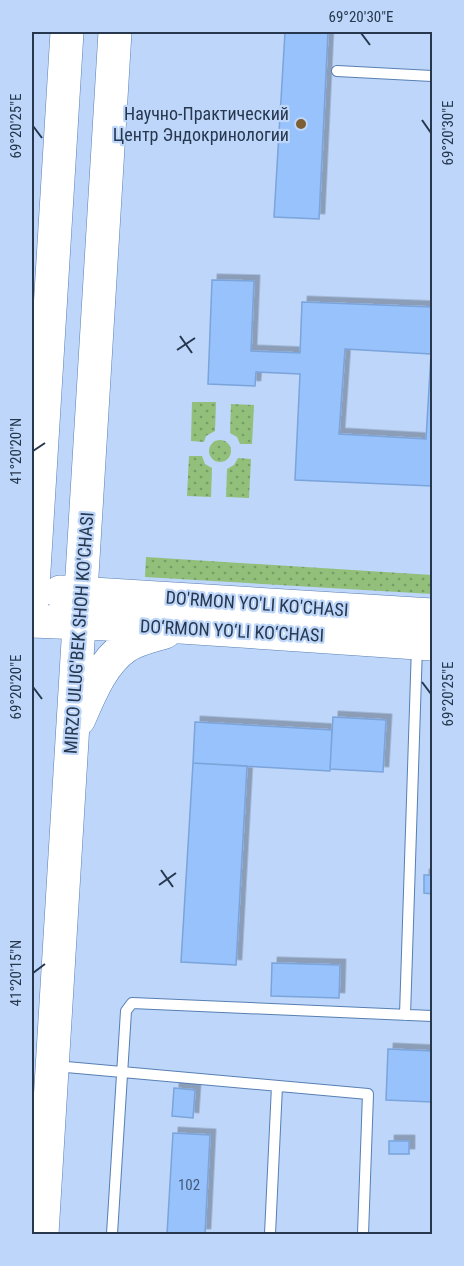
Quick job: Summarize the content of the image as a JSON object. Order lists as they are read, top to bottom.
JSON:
{
  "streets": {
    "main road": ["DO'RMON YO'LI KO'CHASI", "DO‘RMON YO‘LI KO‘CHASI", "MIRZO ULUG'BEK SHOH KO'CHASI"]
  },
  "crossings": [
    ["DO'RMON YO'LI KO'CHASI", "DO‘RMON YO‘LI KO‘CHASI"],
    ["DO'RMON YO'LI KO'CHASI", "MIRZO ULUG'BEK SHOH KO'CHASI"],
    ["DO‘RMON YO‘LI KO‘CHASI", "MIRZO ULUG'BEK SHOH KO'CHASI"]
  ],
  "places": ["Научно-Практический Центр Эндокринологии"],
  "house_numbers": ["102"],
  "coordinates": [
    "69°20'30\"E",
    "69°20'25\"E",
    "41°20'20\"N",
    "69°20'20\"E",
    "41°20'15\"N"
  ]
}
